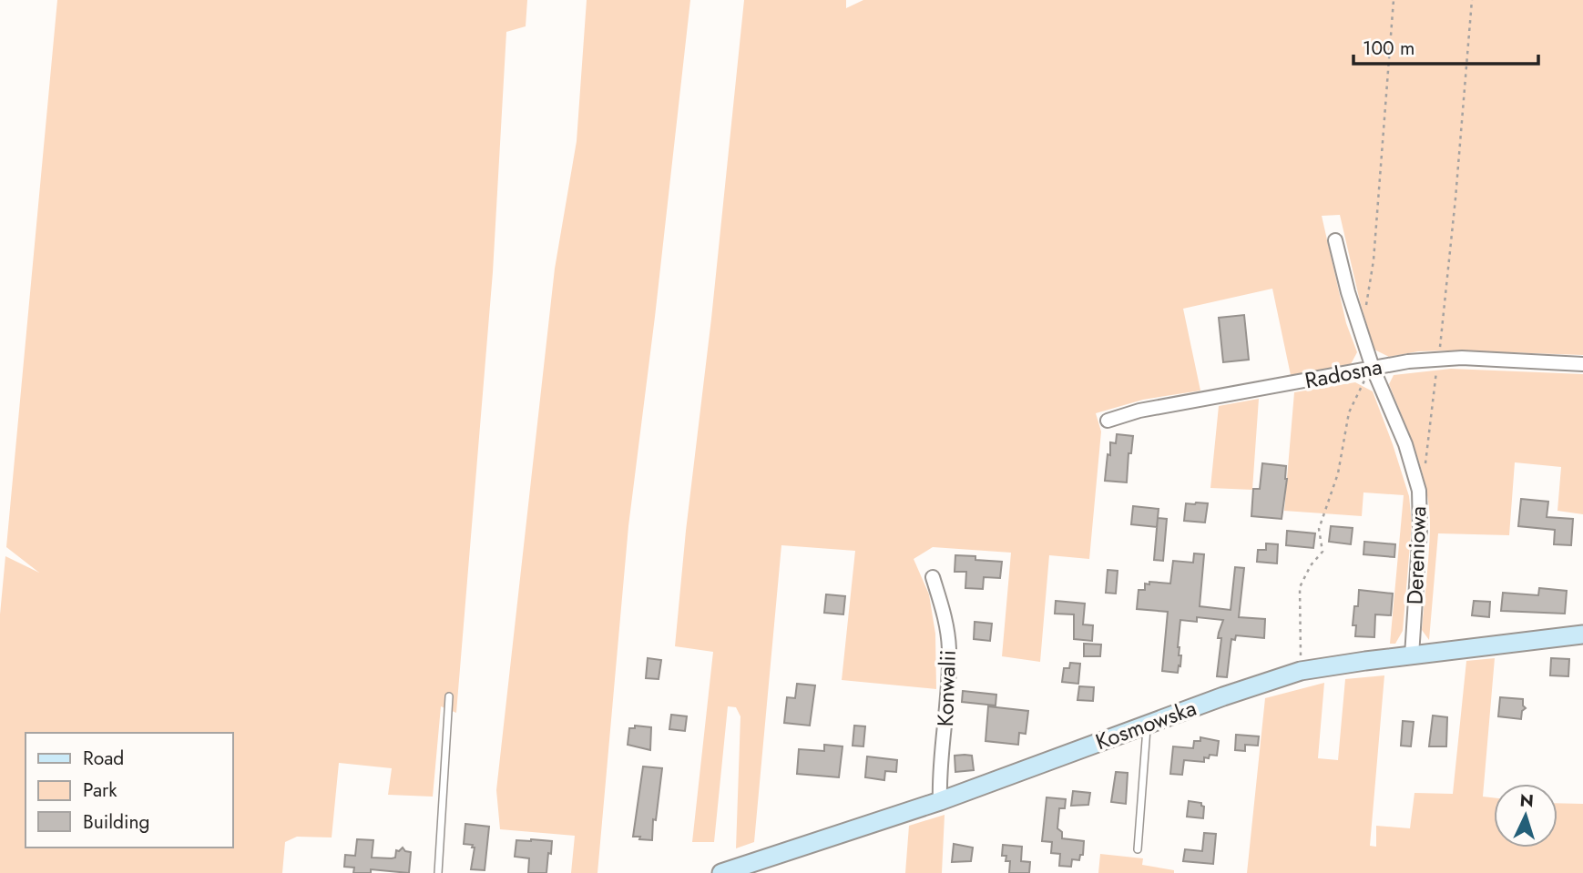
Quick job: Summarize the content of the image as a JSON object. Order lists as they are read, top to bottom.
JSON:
{
  "streets": {
    "street": [
      "Radosna",
      "Dereniowa",
      "Konwalii",
      "Kosmowska"
    ]
  },
  "crossings": [
    ["Radosna", "Dereniowa"],
    ["Dereniowa", "Kosmowska"],
    ["Konwalii", "Kosmowska"]
  ],
  "legend": ["Road", "Park", "Building"],
  "scale_bar": "100 m",
  "north": "top"
}
